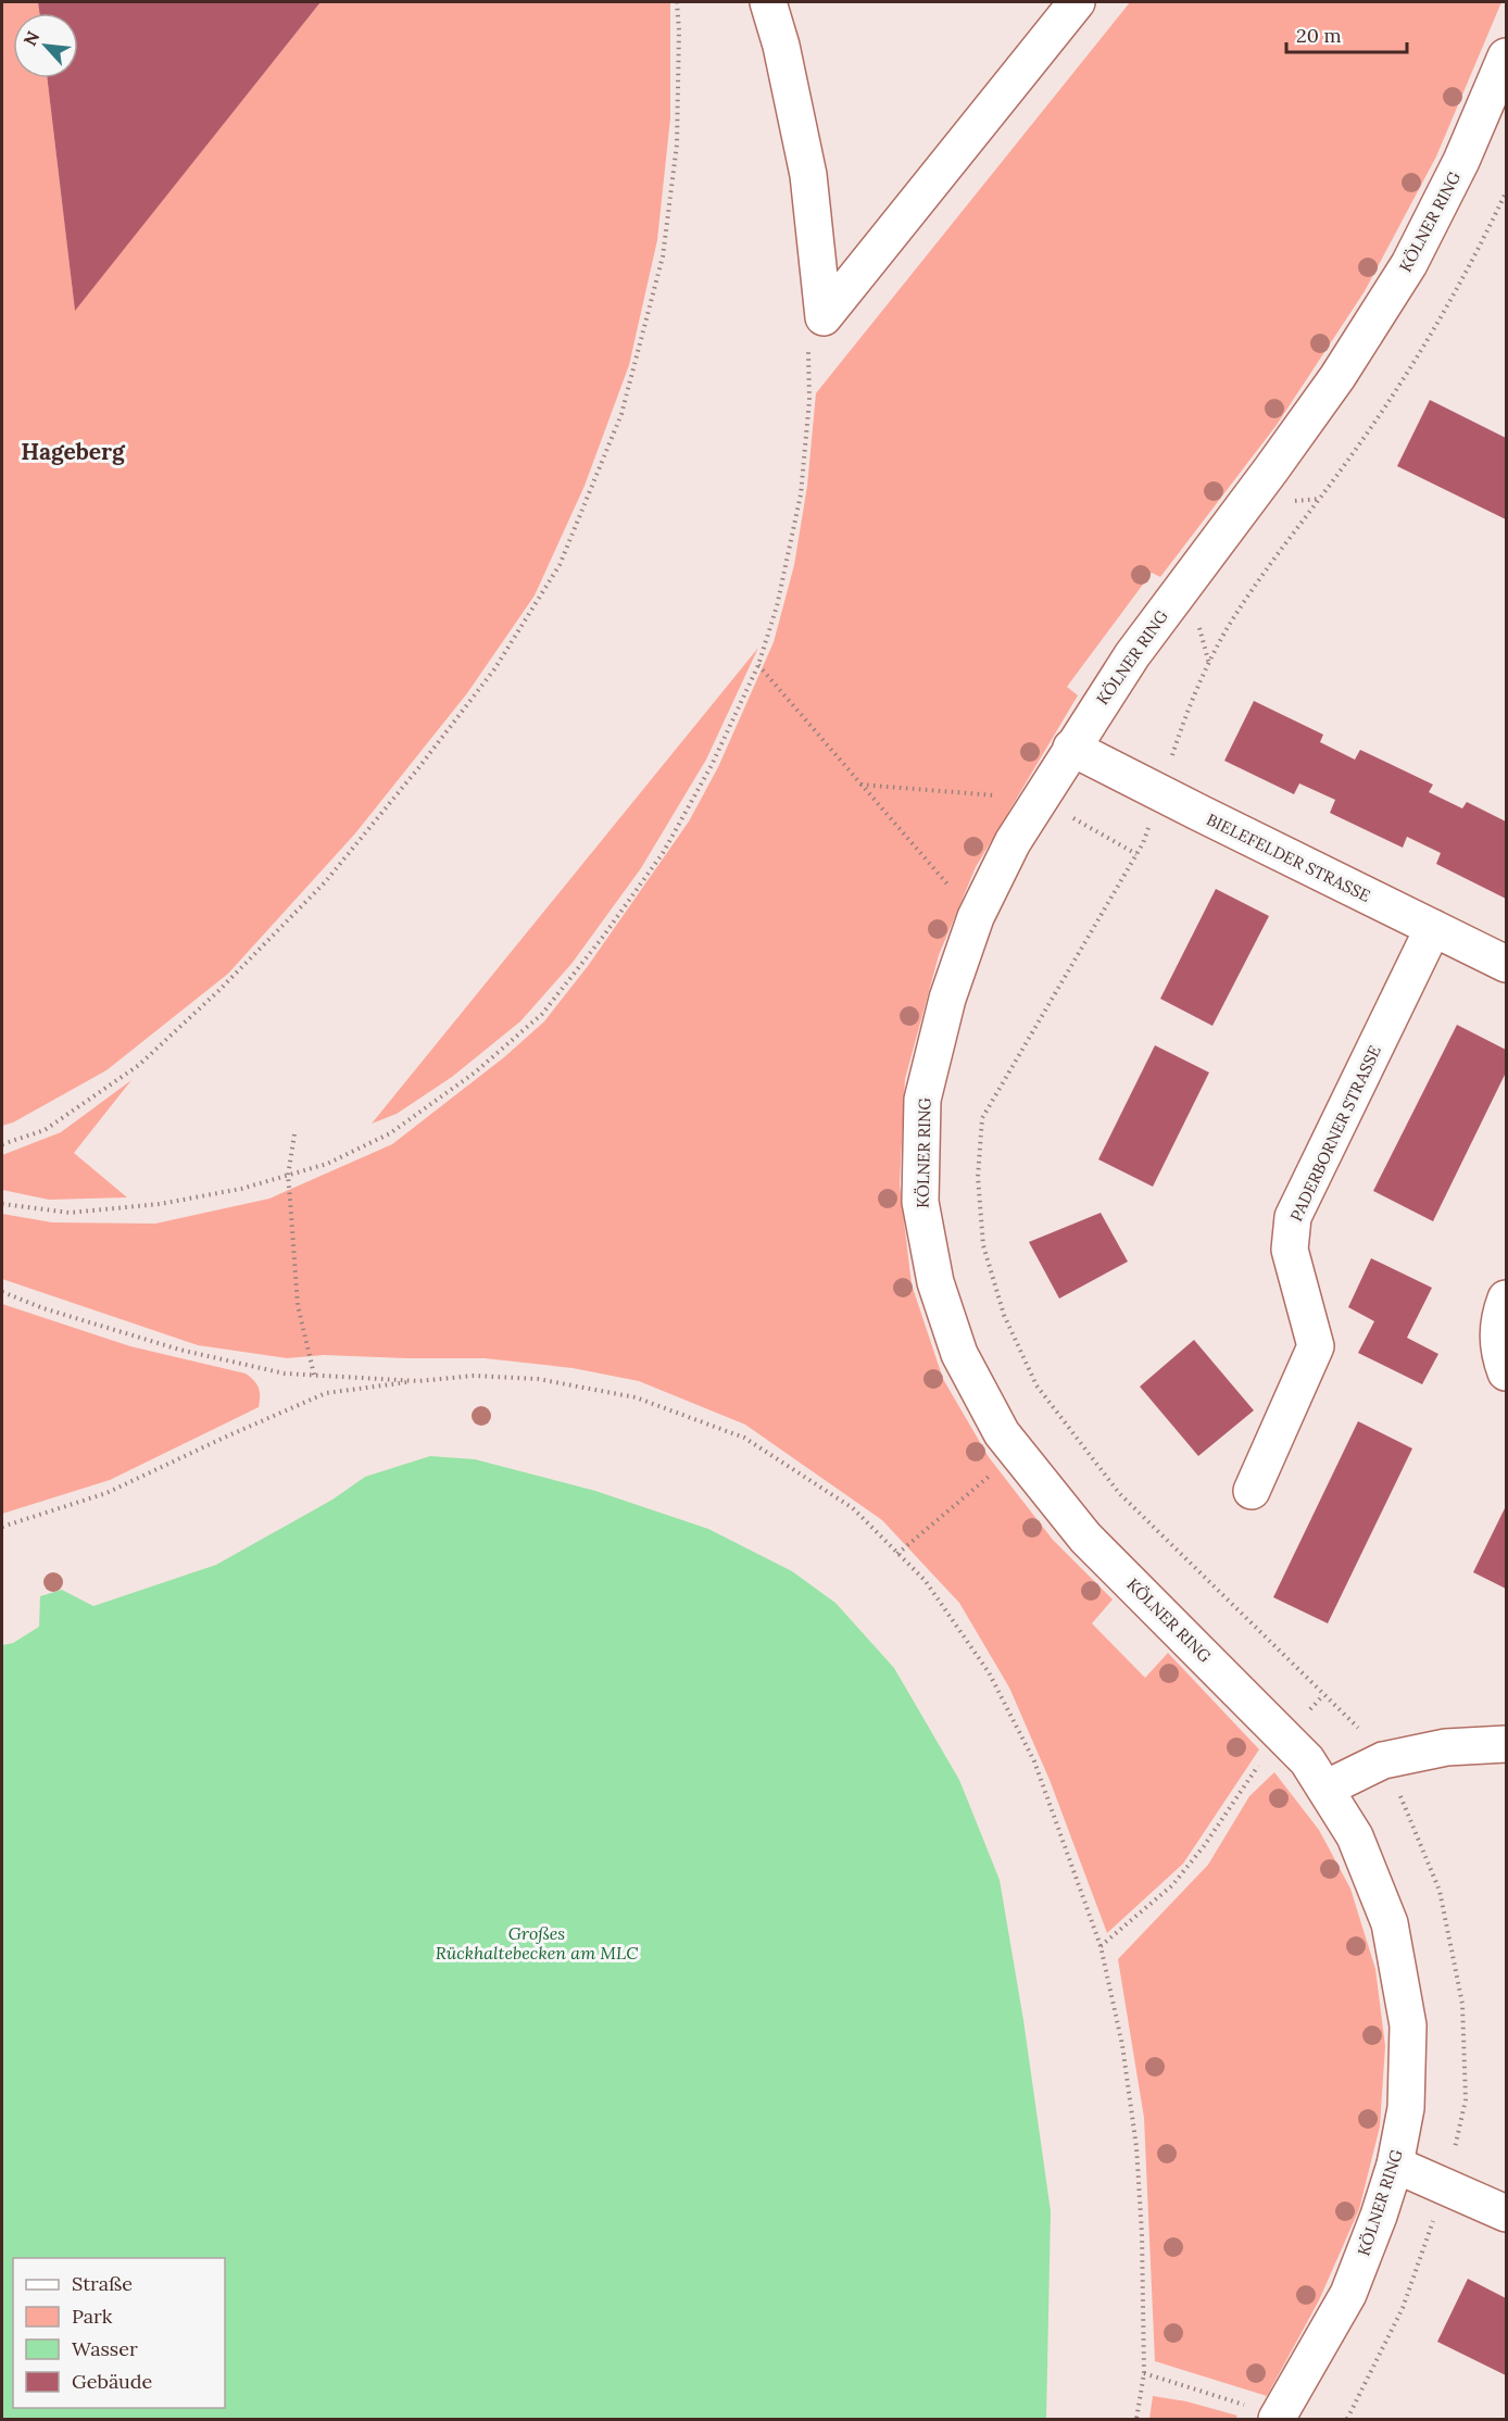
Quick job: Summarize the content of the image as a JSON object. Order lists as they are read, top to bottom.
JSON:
{
  "streets": {
    "street": ["KÖLNER RING", "BIELEFELDER STRASSE", "PADERBORNER STRASSE"]
  },
  "crossings": [
    ["KÖLNER RING", "BIELEFELDER STRASSE"],
    ["BIELEFELDER STRASSE", "PADERBORNER STRASSE"]
  ],
  "districts": ["Hageberg"],
  "water": ["Großes Rückhaltebecken am MLC"],
  "legend": [
    "Straße",
    "Park",
    "Wasser",
    "Gebäude"
  ],
  "scale_bar": "20 m",
  "north": "top left"
}
